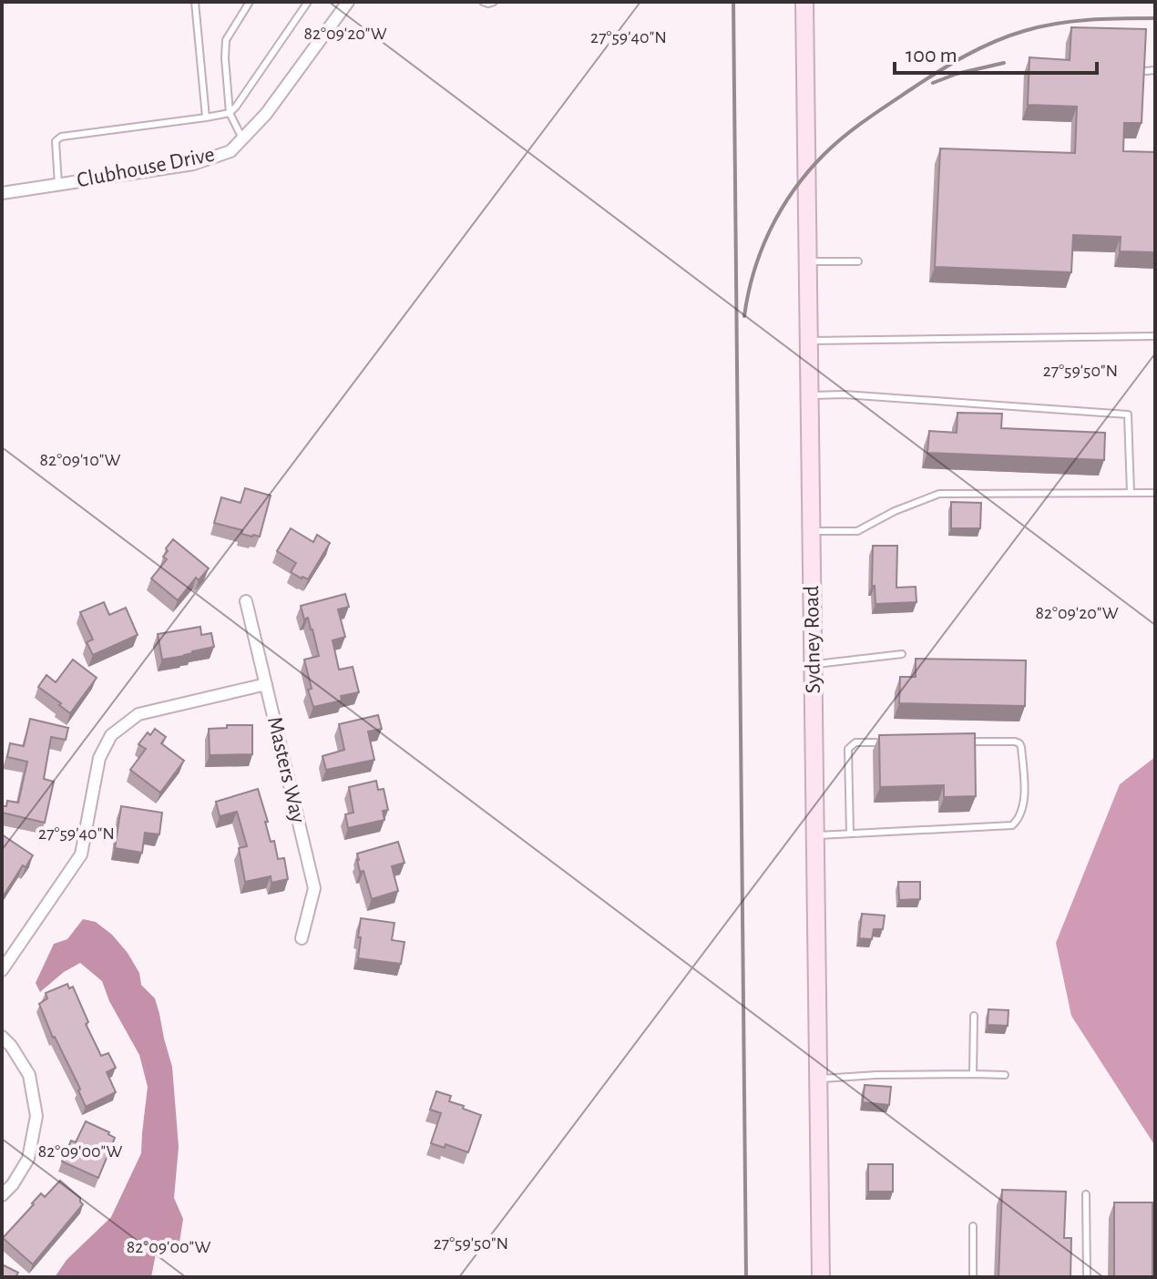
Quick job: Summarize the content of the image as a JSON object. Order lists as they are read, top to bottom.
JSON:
{
  "streets": {
    "street": ["Clubhouse Drive", "Sydney Road", "Masters Way"]
  },
  "scale_bar": "100 m",
  "coordinates": [
    "82°09'20\"W",
    "27°59'40\"N",
    "27°59'50\"N",
    "82°09'10\"W",
    "82°09'00\"W"
  ]
}
